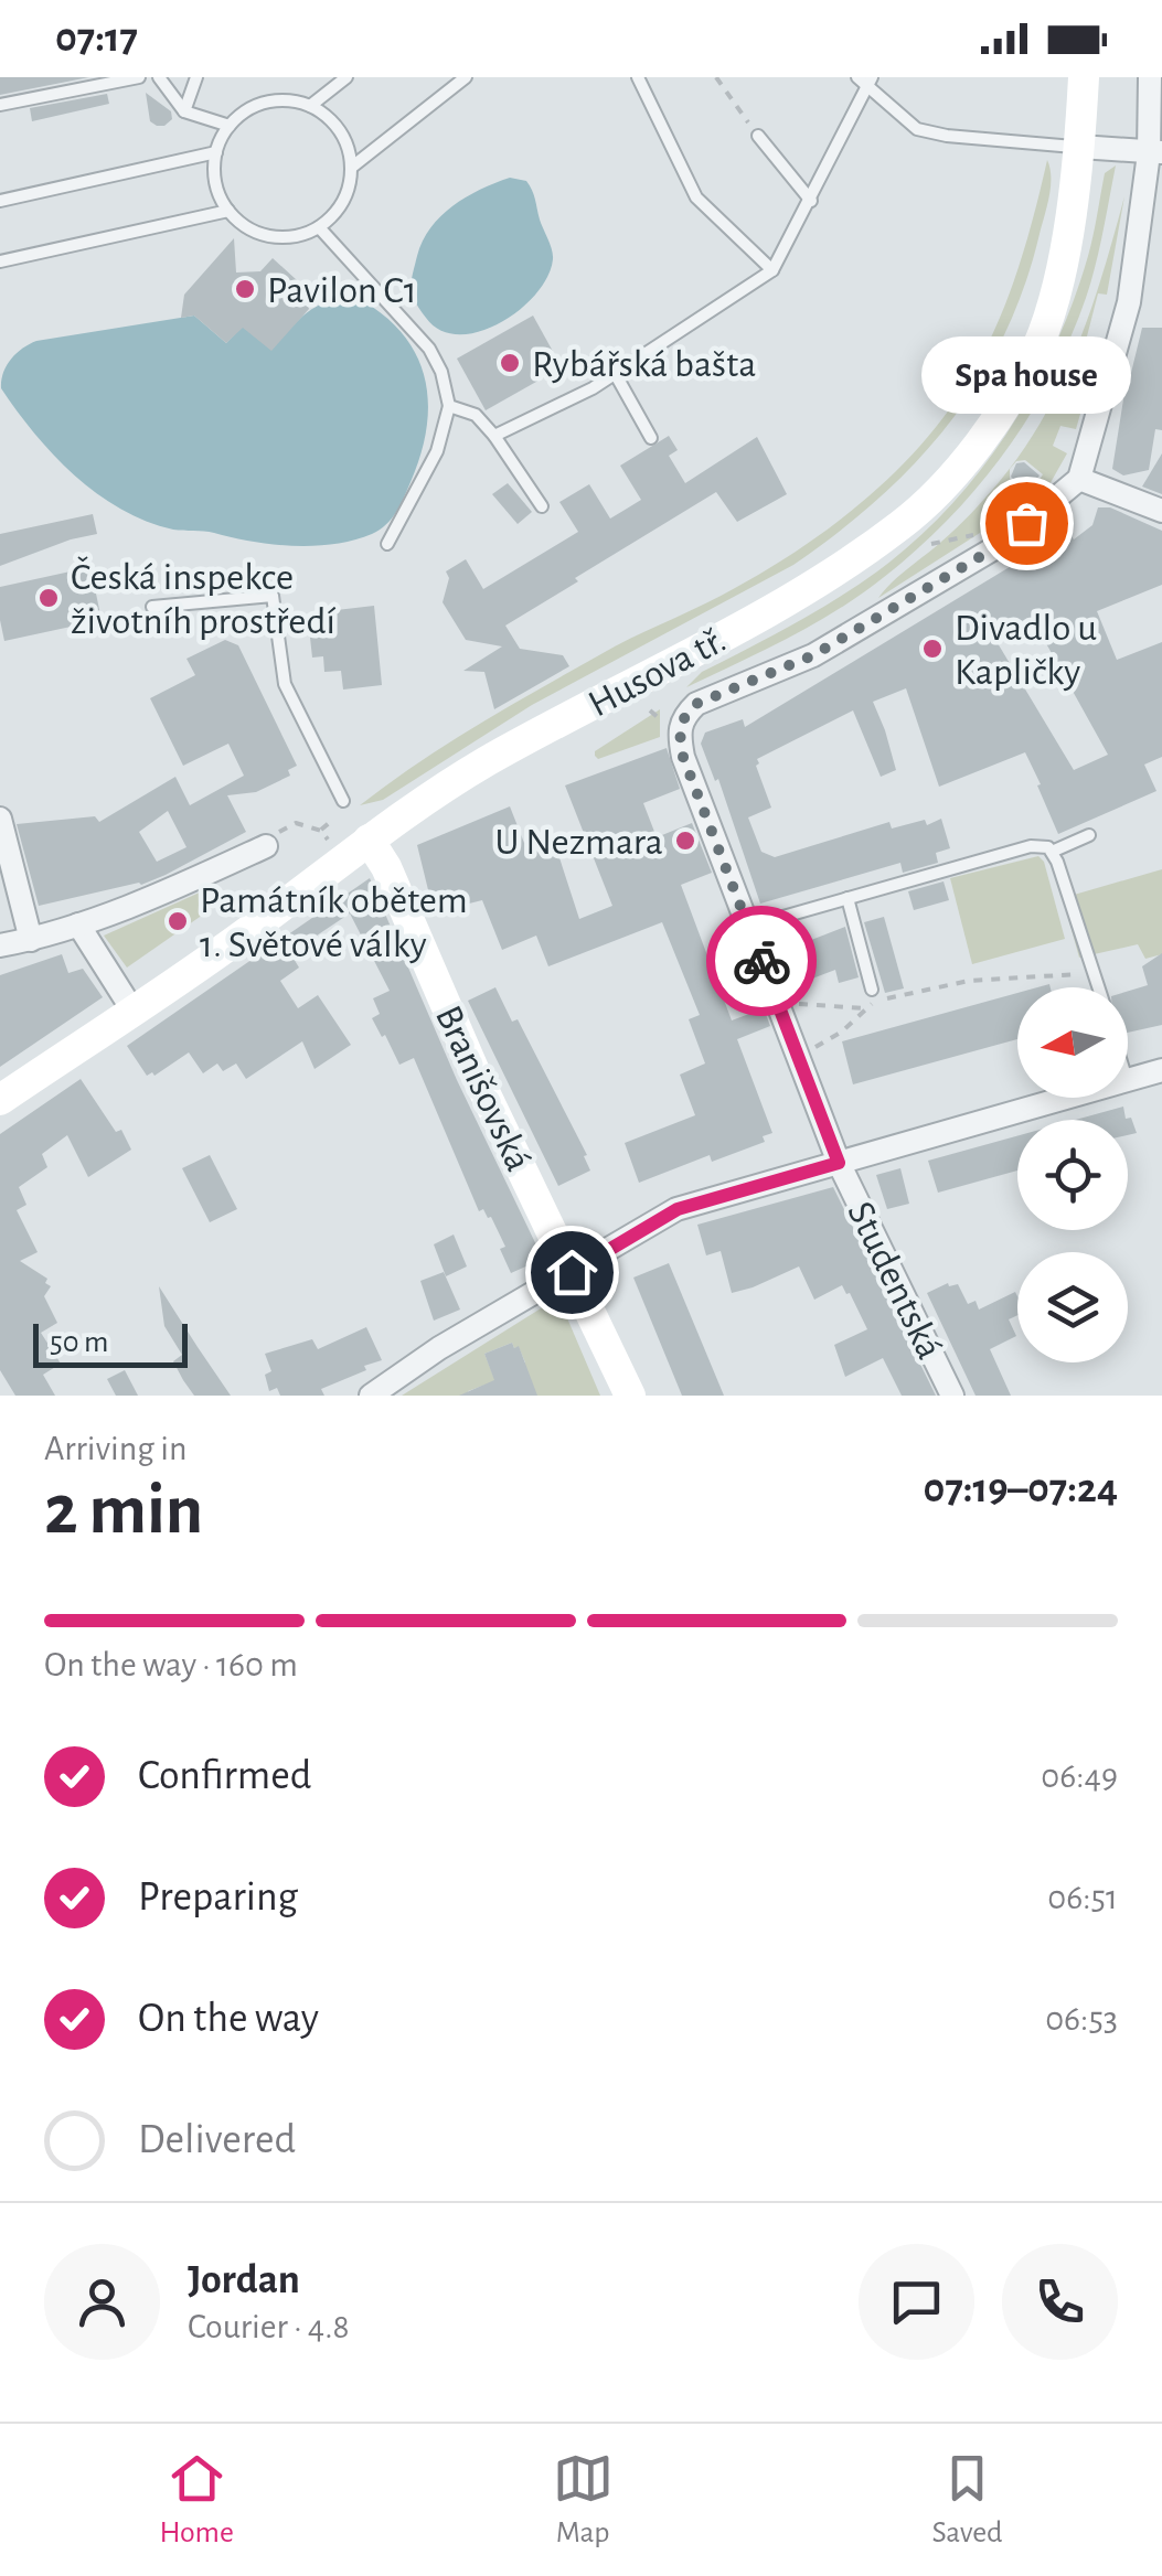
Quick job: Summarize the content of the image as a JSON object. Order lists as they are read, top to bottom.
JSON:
{
  "streets": {
    "street": ["Husova tř.", "Branišovská", "Studentská"]
  },
  "crossings": [
    ["Husova tř.", "Branišovská"]
  ],
  "places": [
    "Pavilon C1",
    "Rybářská bašta",
    "Spa house",
    "Česká inspekce životníh prostředí",
    "Divadlo u Kapličky",
    "U Nezmara",
    "Památník obětem 1. Světové války"
  ],
  "scale_bar": "50 m",
  "north": "left",
  "page": {
    "status": "07:17",
    "bubble": "Spa house",
    "scale": "50 m",
    "heading": ["2 min", "Arriving in", "07:19–07:24"],
    "panel": ["Jordan", "Courier · 4.8"],
    "bar": "On the way · 160 m",
    "list": [
      ["Confirmed", "06:49"],
      ["Preparing", "06:51"],
      ["On the way", "06:53"],
      "Delivered"
    ],
    "tabs": ["Home", "Map", "Saved"]
  }
}
